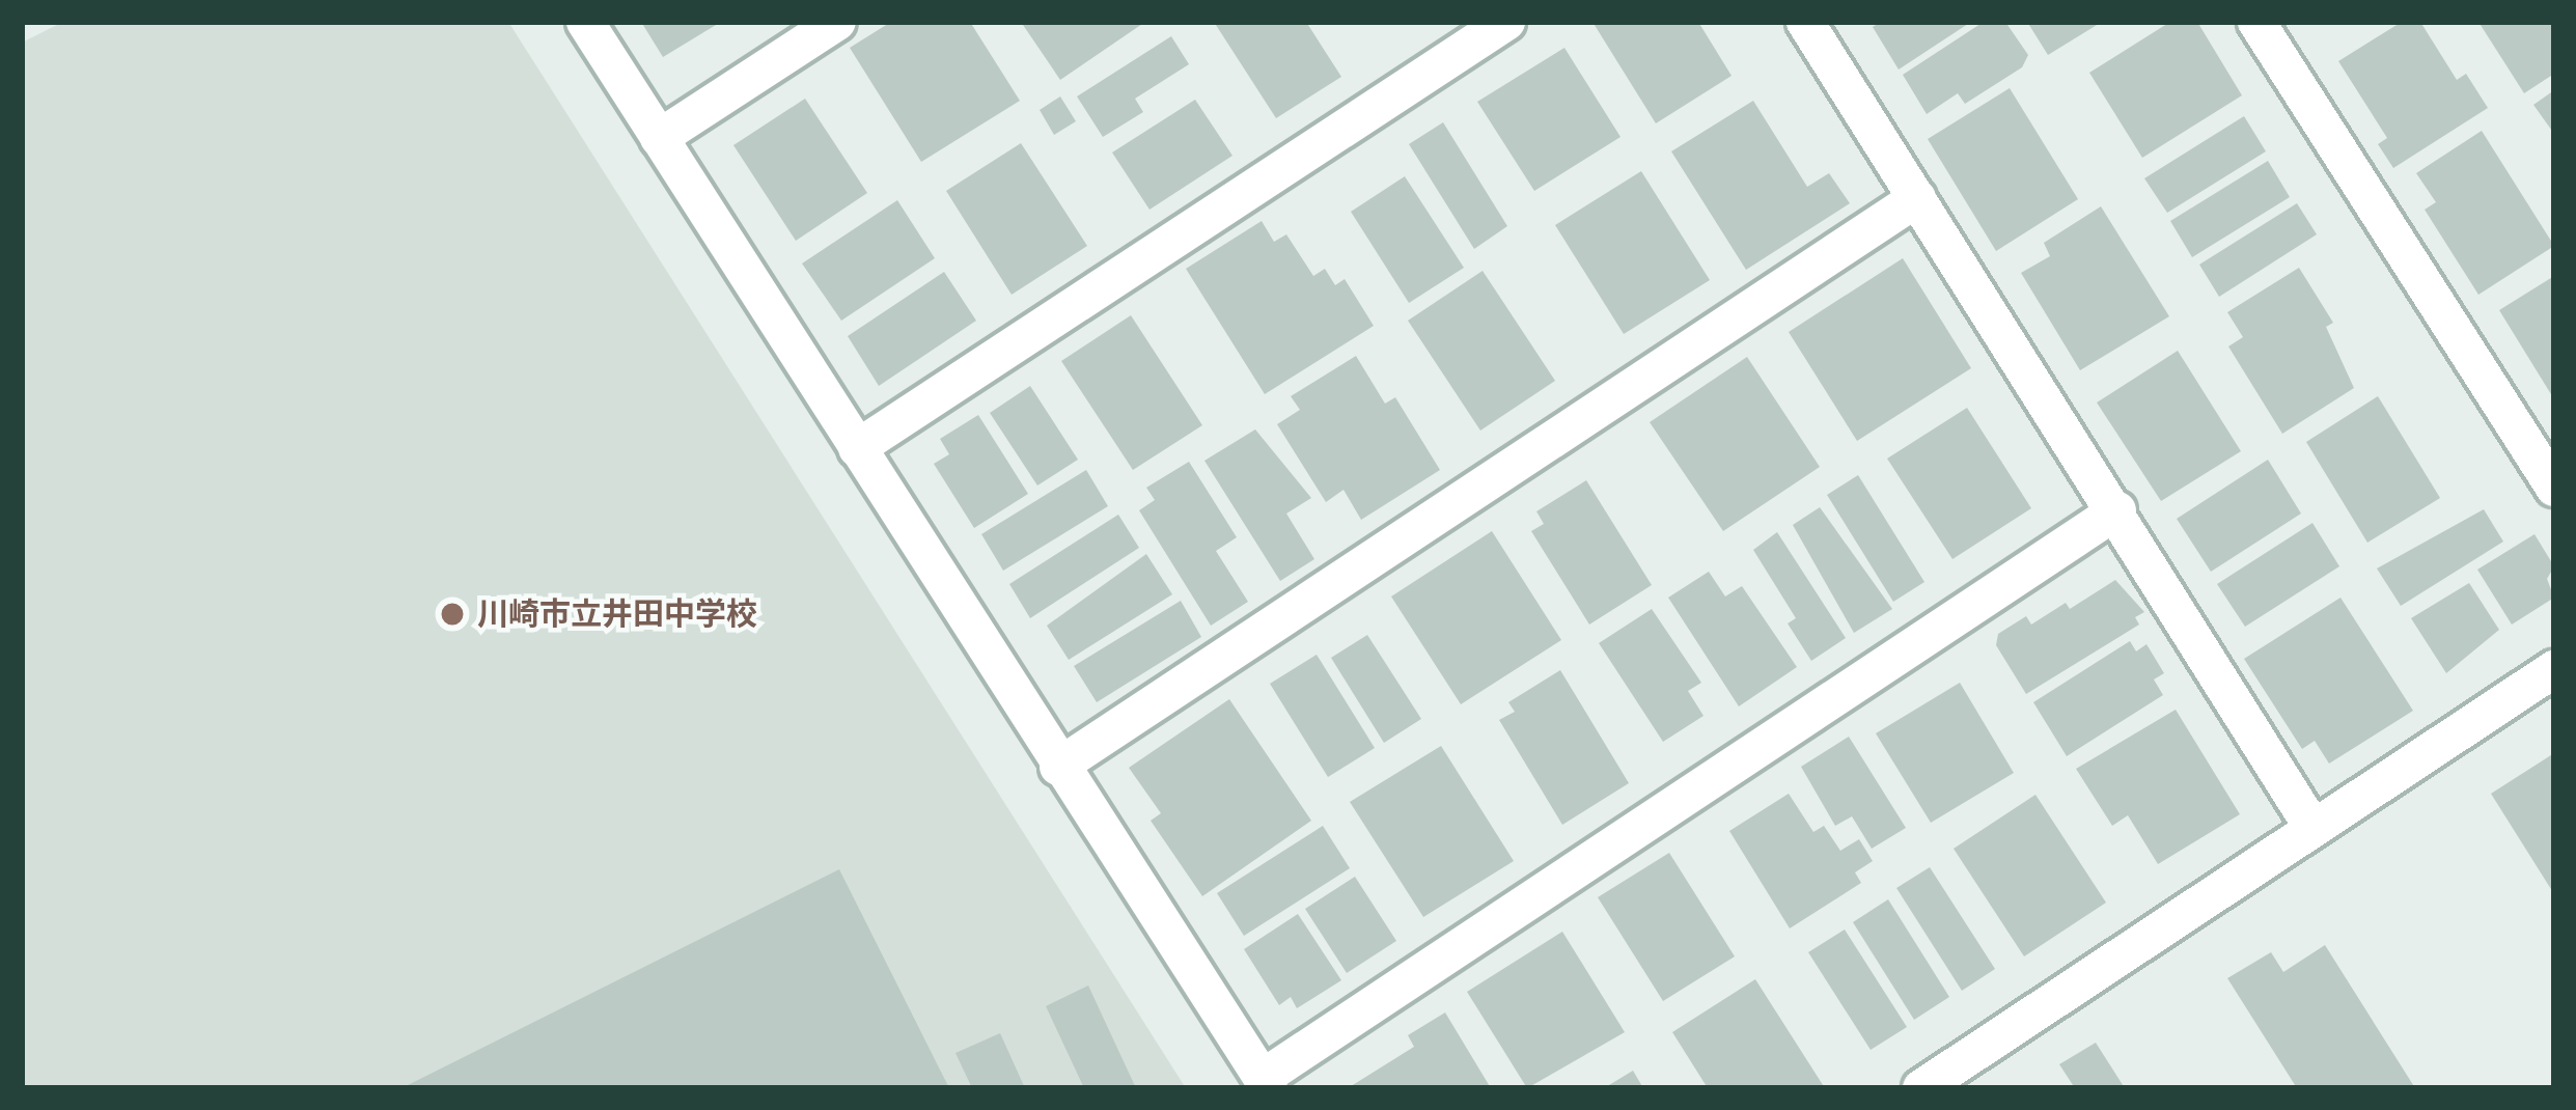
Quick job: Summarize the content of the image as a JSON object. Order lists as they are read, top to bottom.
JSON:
{
  "places": ["川崎市立井田中学校"]
}
